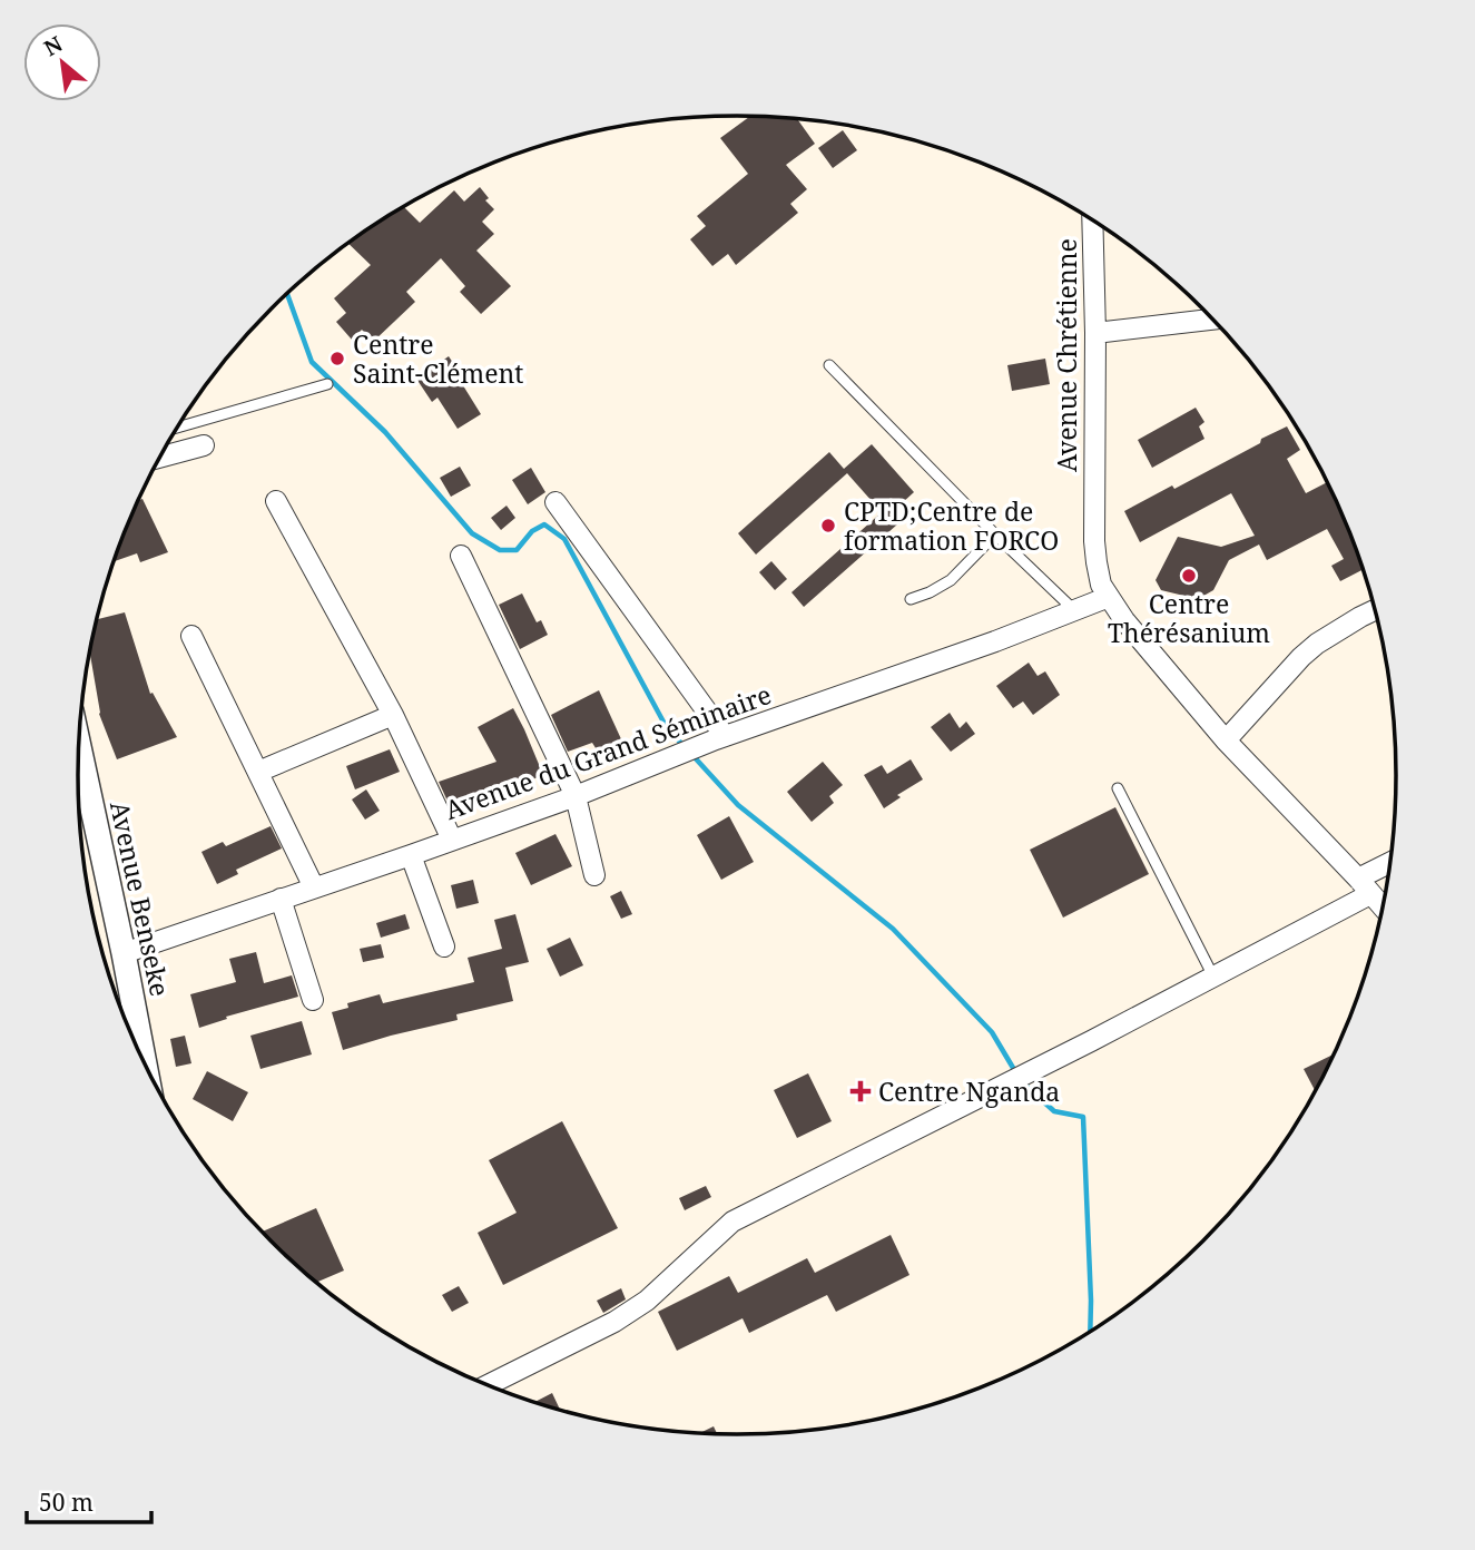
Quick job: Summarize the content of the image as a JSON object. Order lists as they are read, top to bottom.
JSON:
{
  "streets": {
    "street": ["Avenue Chrétienne", "Avenue du Grand Séminaire", "Avenue Benseke"]
  },
  "crossings": [
    ["Avenue Chrétienne", "Avenue du Grand Séminaire"],
    ["Avenue du Grand Séminaire", "Avenue Benseke"]
  ],
  "places": {
    "other": ["Centre Saint-Clément", "CPTD;Centre de formation FORCO", "Centre Thérésanium"],
    "health": ["Centre Nganda"]
  },
  "scale_bar": "50 m",
  "north": "top left"
}
